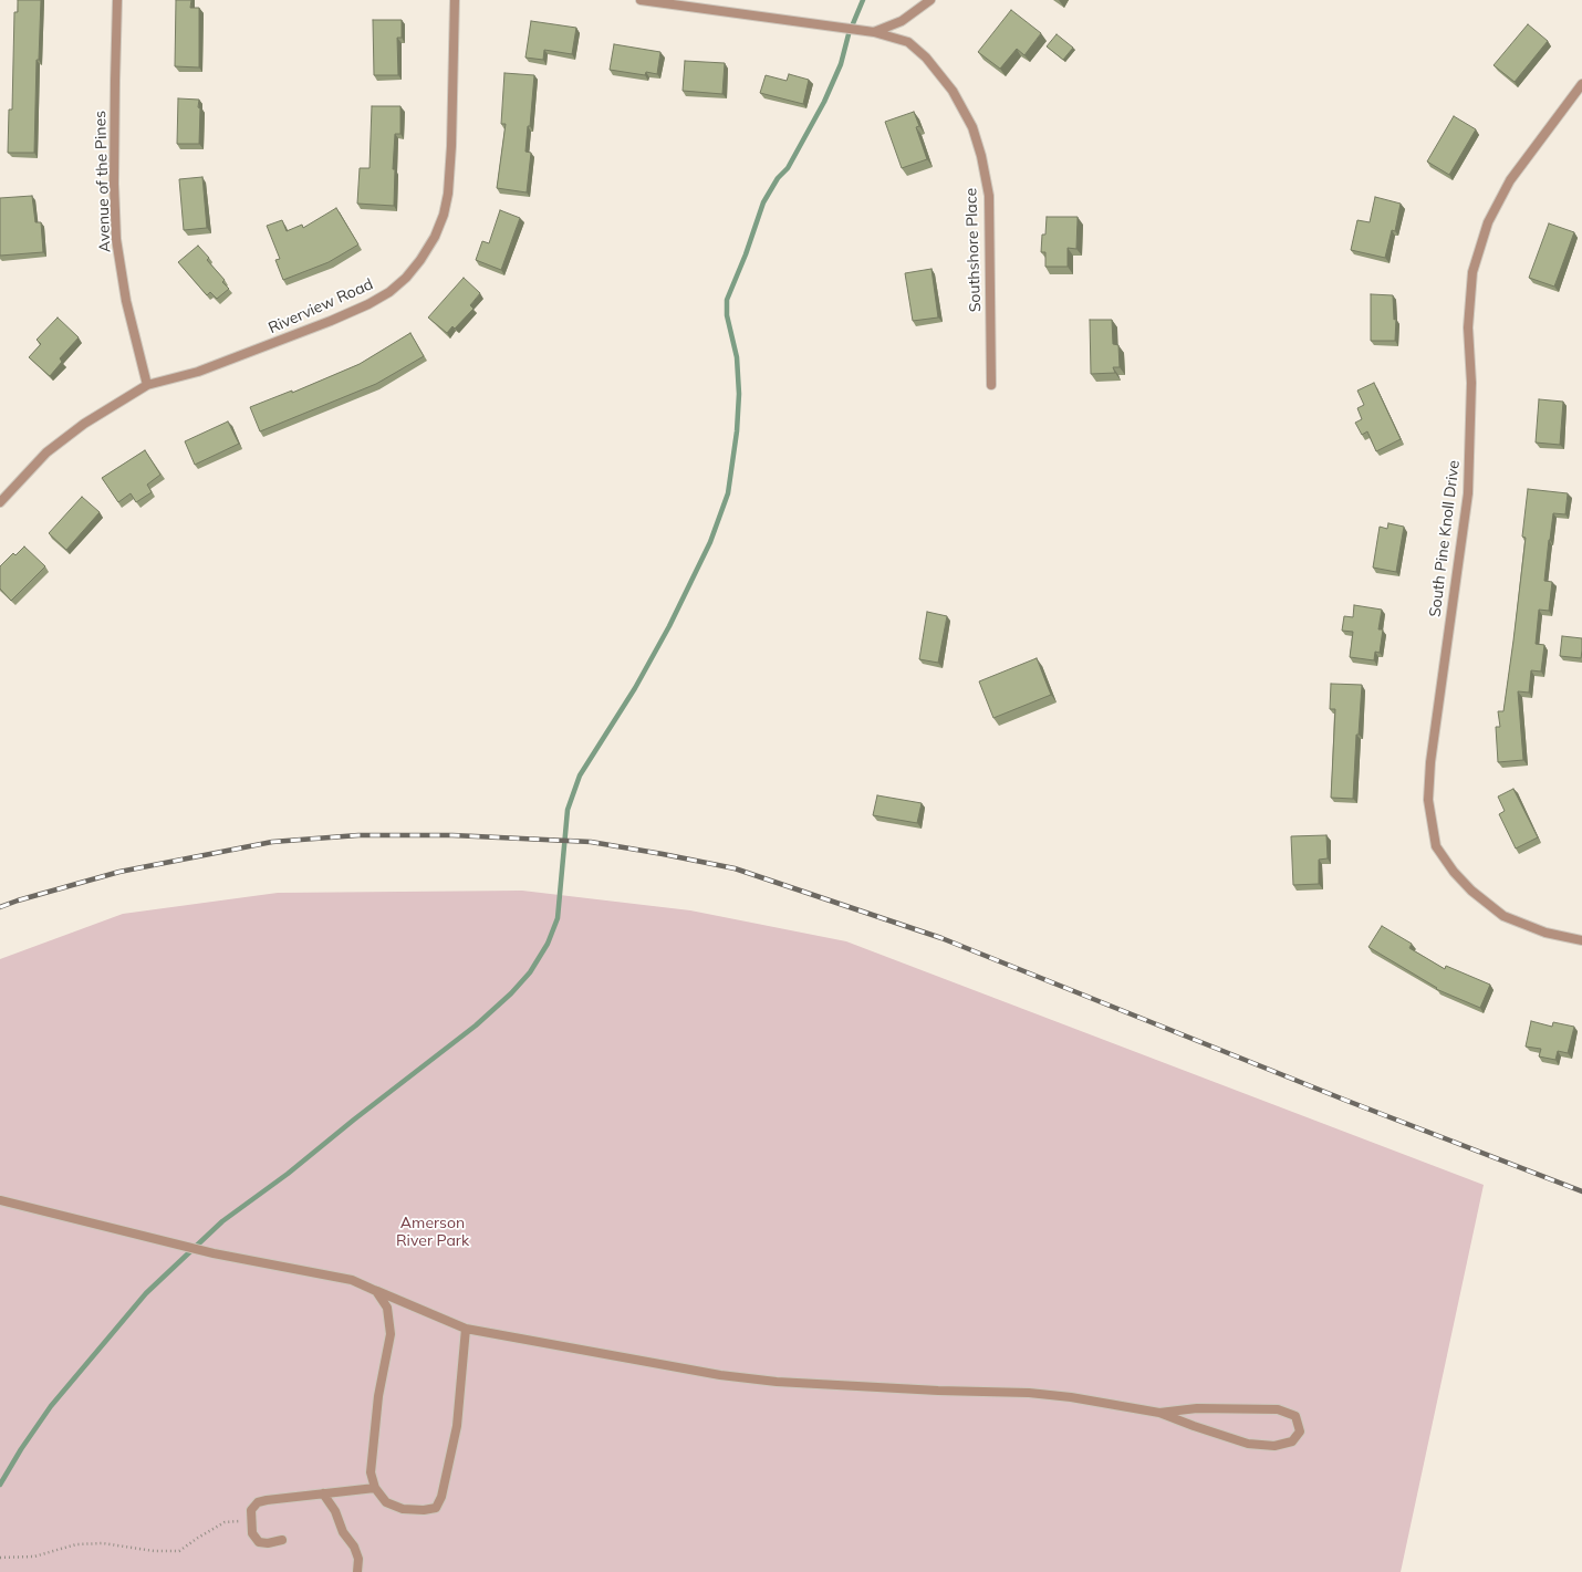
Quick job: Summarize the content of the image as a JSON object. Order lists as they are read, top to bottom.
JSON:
{
  "streets": {
    "street": [
      "Avenue of the Pines",
      "Southshore Place",
      "Riverview Road",
      "South Pine Knoll Drive"
    ]
  },
  "crossings": [
    ["Avenue of the Pines", "Riverview Road"]
  ],
  "parks": ["Amerson River Park"]
}
